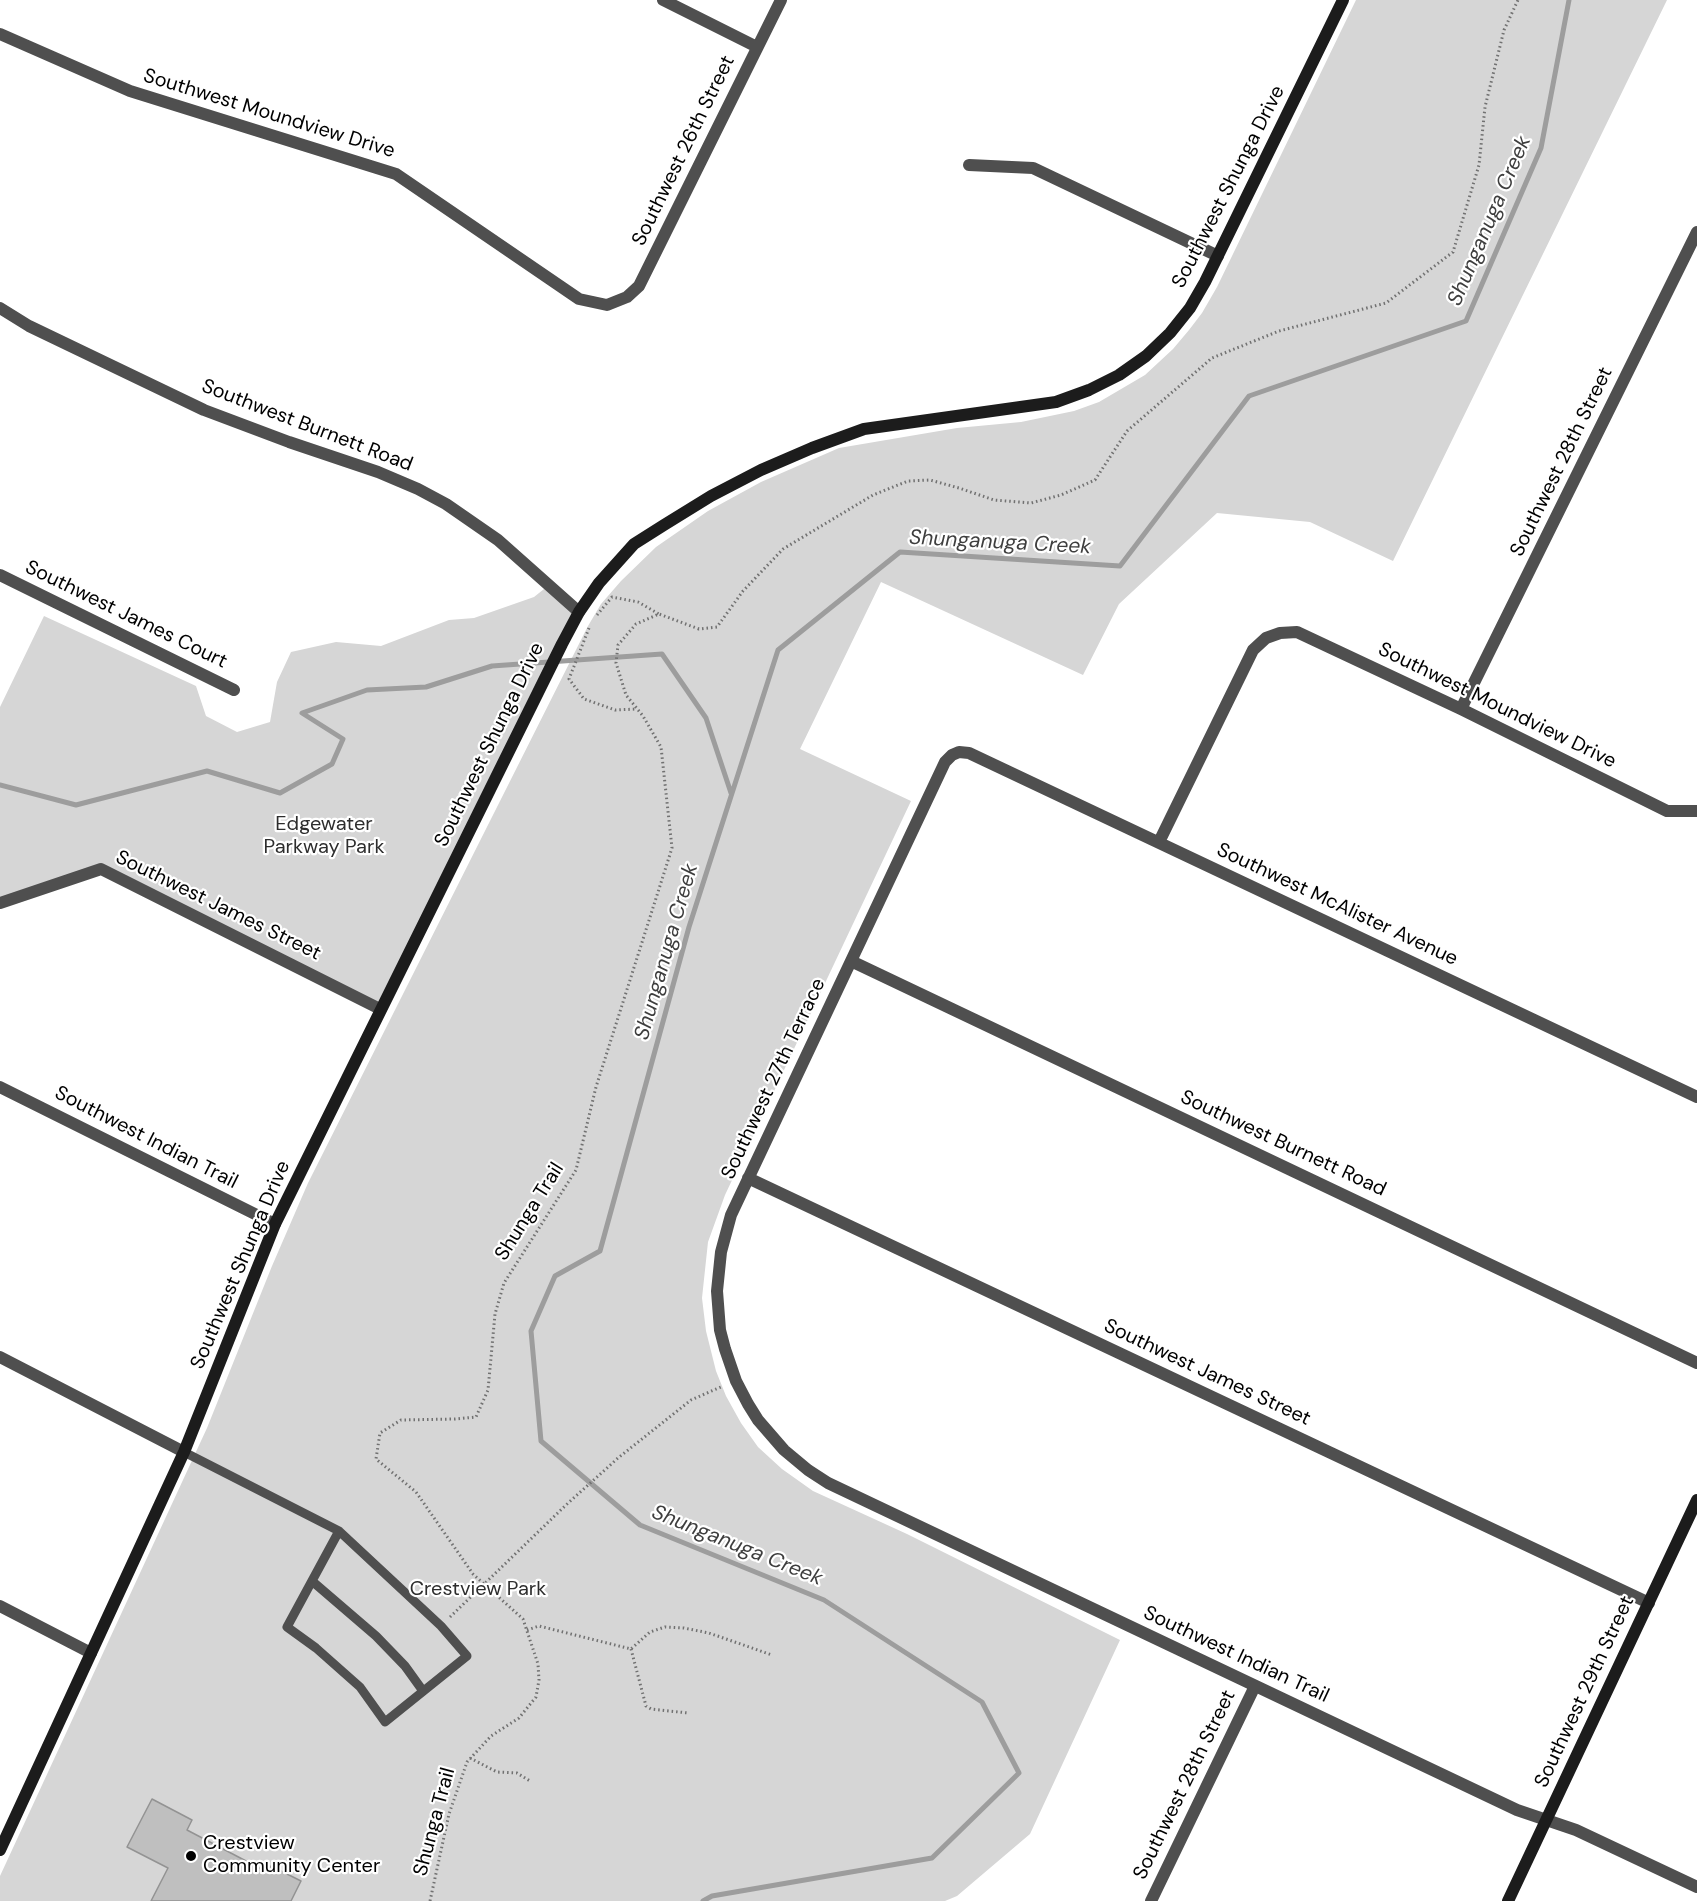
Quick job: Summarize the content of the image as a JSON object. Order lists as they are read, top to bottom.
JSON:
{
  "streets": {
    "street": [
      "Southwest Moundview Drive",
      "Southwest 26th Street",
      "Southwest Shunga Drive",
      "Southwest Burnett Road",
      "Southwest 28th Street",
      "Southwest James Court",
      "Southwest McAlister Avenue",
      "Southwest James Street",
      "Southwest 27th Terrace",
      "Southwest Indian Trail",
      "Southwest 29th Street"
    ],
    "path": ["Shunga Trail"]
  },
  "crossings": [
    ["Southwest Moundview Drive", "Southwest 26th Street"],
    ["Southwest Moundview Drive", "Southwest 28th Street"],
    ["Southwest Moundview Drive", "Southwest McAlister Avenue"],
    ["Southwest Shunga Drive", "Southwest Burnett Road"],
    ["Southwest Shunga Drive", "Southwest James Street"],
    ["Southwest Shunga Drive", "Southwest Indian Trail"],
    ["Southwest Burnett Road", "Southwest 27th Terrace"],
    ["Southwest 28th Street", "Southwest Indian Trail"],
    ["Southwest McAlister Avenue", "Southwest 27th Terrace"],
    ["Southwest James Street", "Southwest 27th Terrace"],
    ["Southwest James Street", "Southwest 29th Street"],
    ["Southwest 27th Terrace", "Southwest Indian Trail"],
    ["Southwest Indian Trail", "Southwest 29th Street"]
  ],
  "water": ["Shunganuga Creek"],
  "parks": ["Edgewater Parkway Park", "Crestview Park"],
  "places": ["Crestview Community Center"]
}
